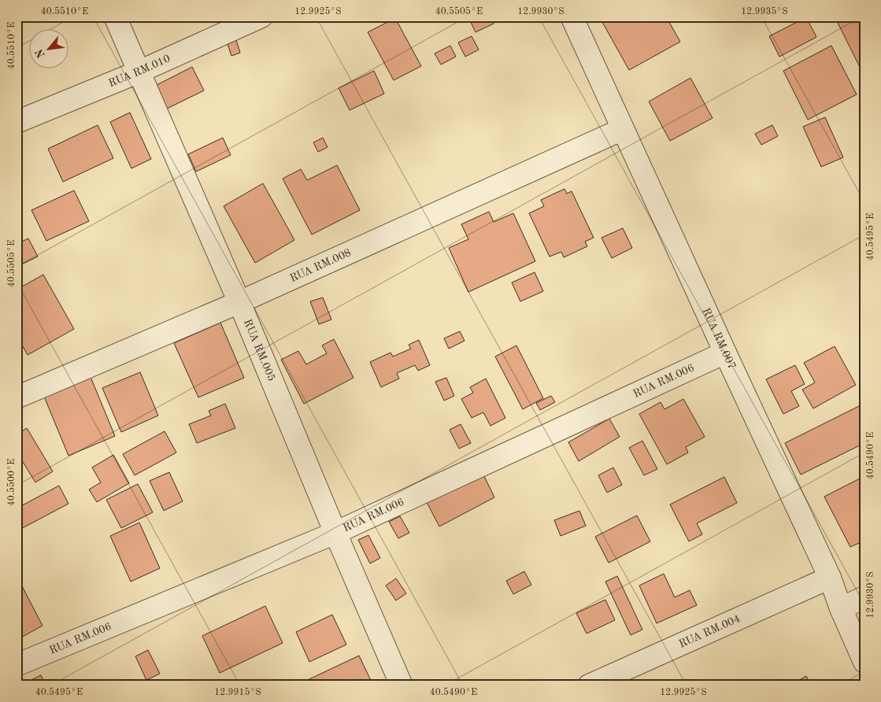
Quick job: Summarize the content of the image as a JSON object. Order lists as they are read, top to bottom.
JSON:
{
  "streets": {
    "street": [
      "RUA RM.010",
      "RUA RM.008",
      "RUA RM.007",
      "RUA RM.005",
      "RUA RM.006",
      "RUA RM.004"
    ]
  },
  "crossings": [
    ["RUA RM.010", "RUA RM.005"],
    ["RUA RM.008", "RUA RM.007"],
    ["RUA RM.008", "RUA RM.005"],
    ["RUA RM.007", "RUA RM.006"],
    ["RUA RM.007", "RUA RM.004"],
    ["RUA RM.005", "RUA RM.006"]
  ],
  "north": "bottom left",
  "coordinates": [
    "40.5510°E",
    "12.9925°S",
    "40.5505°E",
    "12.9930°S",
    "12.9935°S",
    "40.5495°E",
    "40.5490°E",
    "40.5500°E",
    "12.9915°S"
  ]
}
